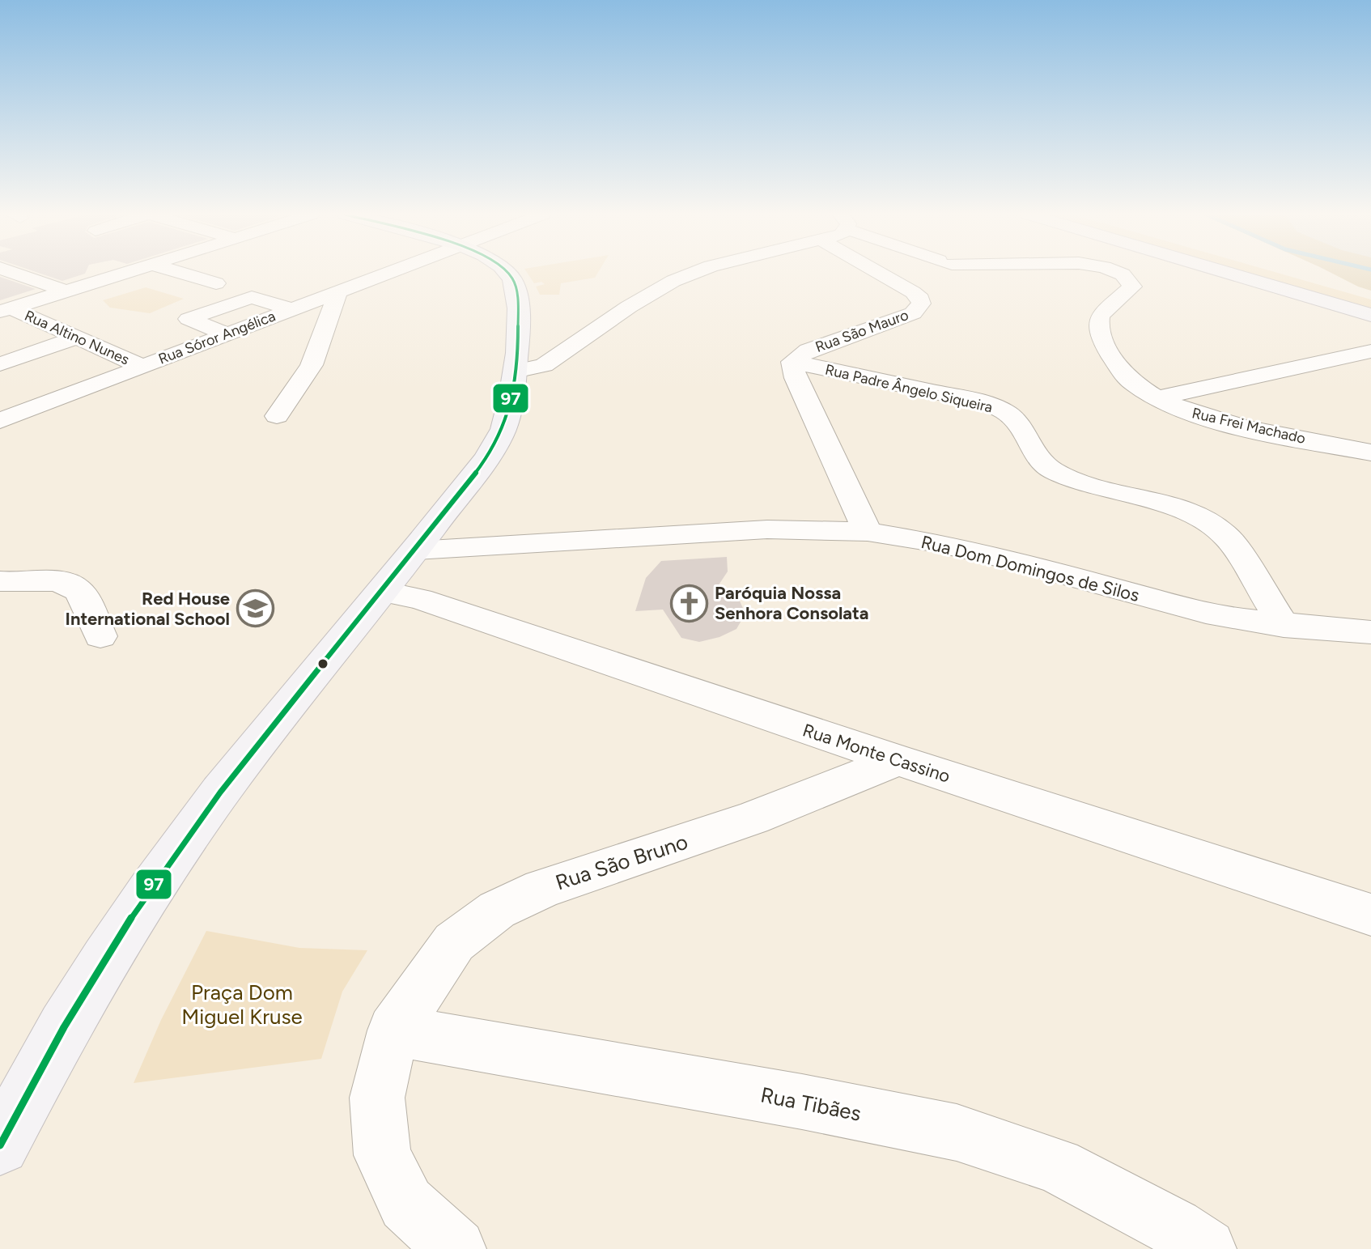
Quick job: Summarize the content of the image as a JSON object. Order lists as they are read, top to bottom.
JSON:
{
  "streets": {
    "street": [
      "Rua São Mauro",
      "Rua Altino Nunes",
      "Rua Sóror Angélica",
      "Rua Padre Ângelo Siqueira",
      "Rua Frei Machado",
      "Rua Dom Domingos de Silos",
      "Rua Monte Cassino",
      "Rua São Bruno",
      "Rua Tibães"
    ]
  },
  "crossings": [
    ["Rua São Mauro", "Rua Padre Ângelo Siqueira"],
    ["Rua Altino Nunes", "Rua Sóror Angélica"],
    ["Rua Padre Ângelo Siqueira", "Rua Dom Domingos de Silos"],
    ["Rua Monte Cassino", "Rua São Bruno"],
    ["Rua São Bruno", "Rua Tibães"]
  ],
  "parks": ["Praça Dom Miguel Kruse"],
  "places": {
    "church": ["Paróquia Nossa Senhora Consolata"],
    "school or university": ["Red House International School"]
  },
  "lines": ["transit line 97"]
}
